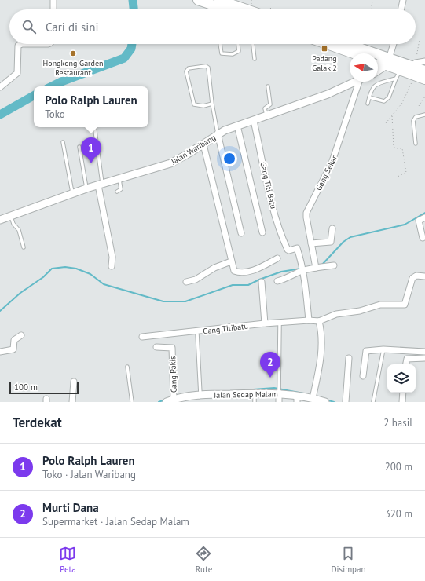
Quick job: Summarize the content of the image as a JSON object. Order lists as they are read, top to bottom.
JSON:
{
  "streets": {
    "street": [
      "Jalan Waribang",
      "Gang Sekar",
      "Gang Titi Batu",
      "Gang Titibatu",
      "Gang Pakis",
      "Jalan Sedap Malam"
    ]
  },
  "crossings": [
    ["Jalan Waribang", "Gang Titi Batu"],
    ["Gang Pakis", "Jalan Sedap Malam"]
  ],
  "places": {
    "transit": ["Padang Galak 2"],
    "other": ["Hongkong Garden Restaurant"]
  },
  "scale_bar": "100 m",
  "north": "left",
  "page": {
    "search": "Cari di sini",
    "popup": ["Polo Ralph Lauren", "Toko"],
    "pins": ["1", "2"],
    "scale": "100 m",
    "heading": ["Terdekat", "2 hasil"],
    "list": [
      {
        "mark": "1",
        "name": "Polo Ralph Lauren",
        "note": "Toko · Jalan Waribang",
        "value": "200 m"
      },
      {
        "mark": "2",
        "name": "Murti Dana",
        "note": "Supermarket · Jalan Sedap Malam",
        "value": "320 m"
      }
    ],
    "nav": ["Peta", "Rute", "Disimpan"]
  }
}
